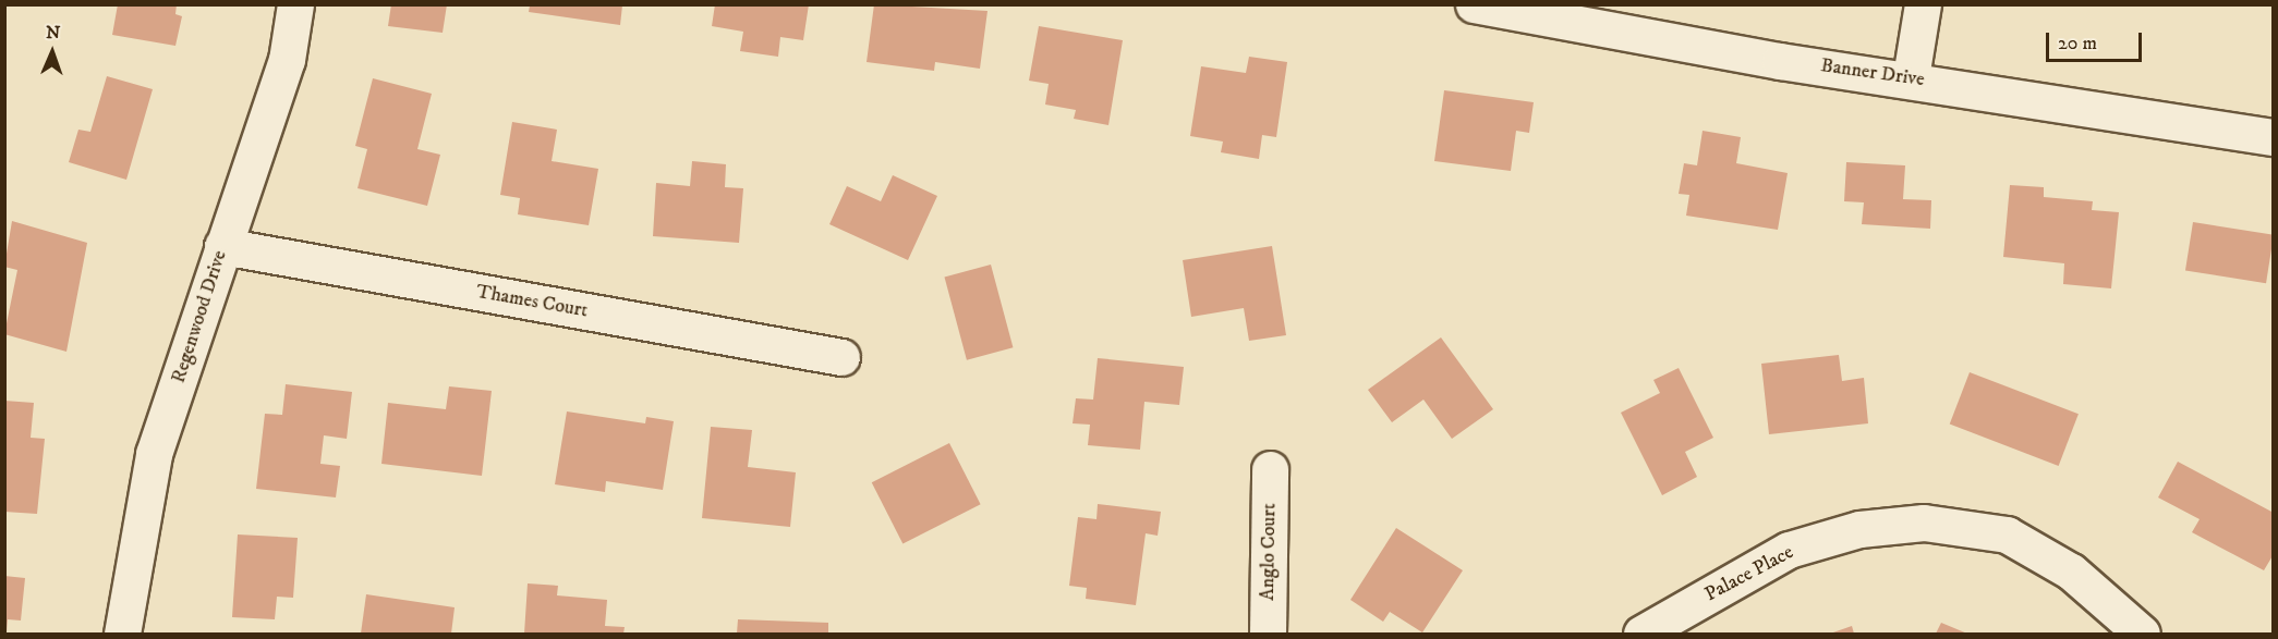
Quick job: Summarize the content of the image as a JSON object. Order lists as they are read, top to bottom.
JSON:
{
  "streets": {
    "street": [
      "Banner Drive",
      "Thames Court",
      "Regenwood Drive",
      "Anglo Court",
      "Palace Place"
    ]
  },
  "crossings": [
    ["Thames Court", "Regenwood Drive"]
  ],
  "scale_bar": "20 m",
  "north": "top"
}
